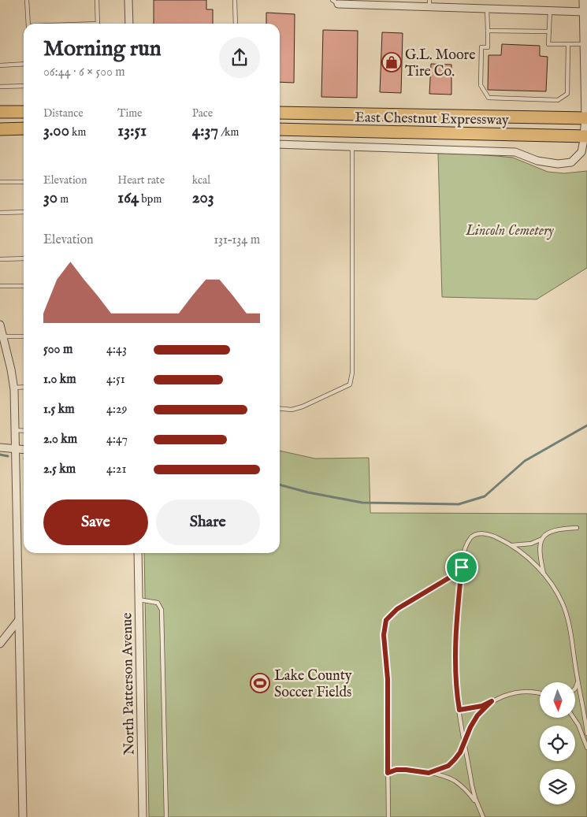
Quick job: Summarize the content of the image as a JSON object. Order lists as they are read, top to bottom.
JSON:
{
  "streets": {
    "main road": ["East Chestnut Expressway"],
    "street": ["North Patterson Avenue"]
  },
  "parks": ["Lincoln Cemetery"],
  "places": {
    "shop": ["G.L. Moore Tire Co."],
    "sports": ["Lake County Soccer Fields"]
  },
  "north": "bottom",
  "page": {
    "heading": ["Morning run", "06:44 · 6 × 500 m"],
    "stats": [
      ["Distance", "3.00 km"],
      ["Time", "13:51"],
      ["Pace", "4:37 /km"],
      ["Elevation", "30 m"],
      ["Heart rate", "164 bpm"],
      ["kcal", "203"]
    ],
    "chart": ["Elevation", "131–134 m"],
    "list": [
      {
        "name": "500 m",
        "note": "4:43"
      },
      {
        "name": "1.0 km",
        "note": "4:51"
      },
      {
        "name": "1.5 km",
        "note": "4:29"
      },
      {
        "name": "2.0 km",
        "note": "4:47"
      },
      {
        "name": "2.5 km",
        "note": "4:21"
      }
    ],
    "buttons": ["Save", "Share"]
  }
}
